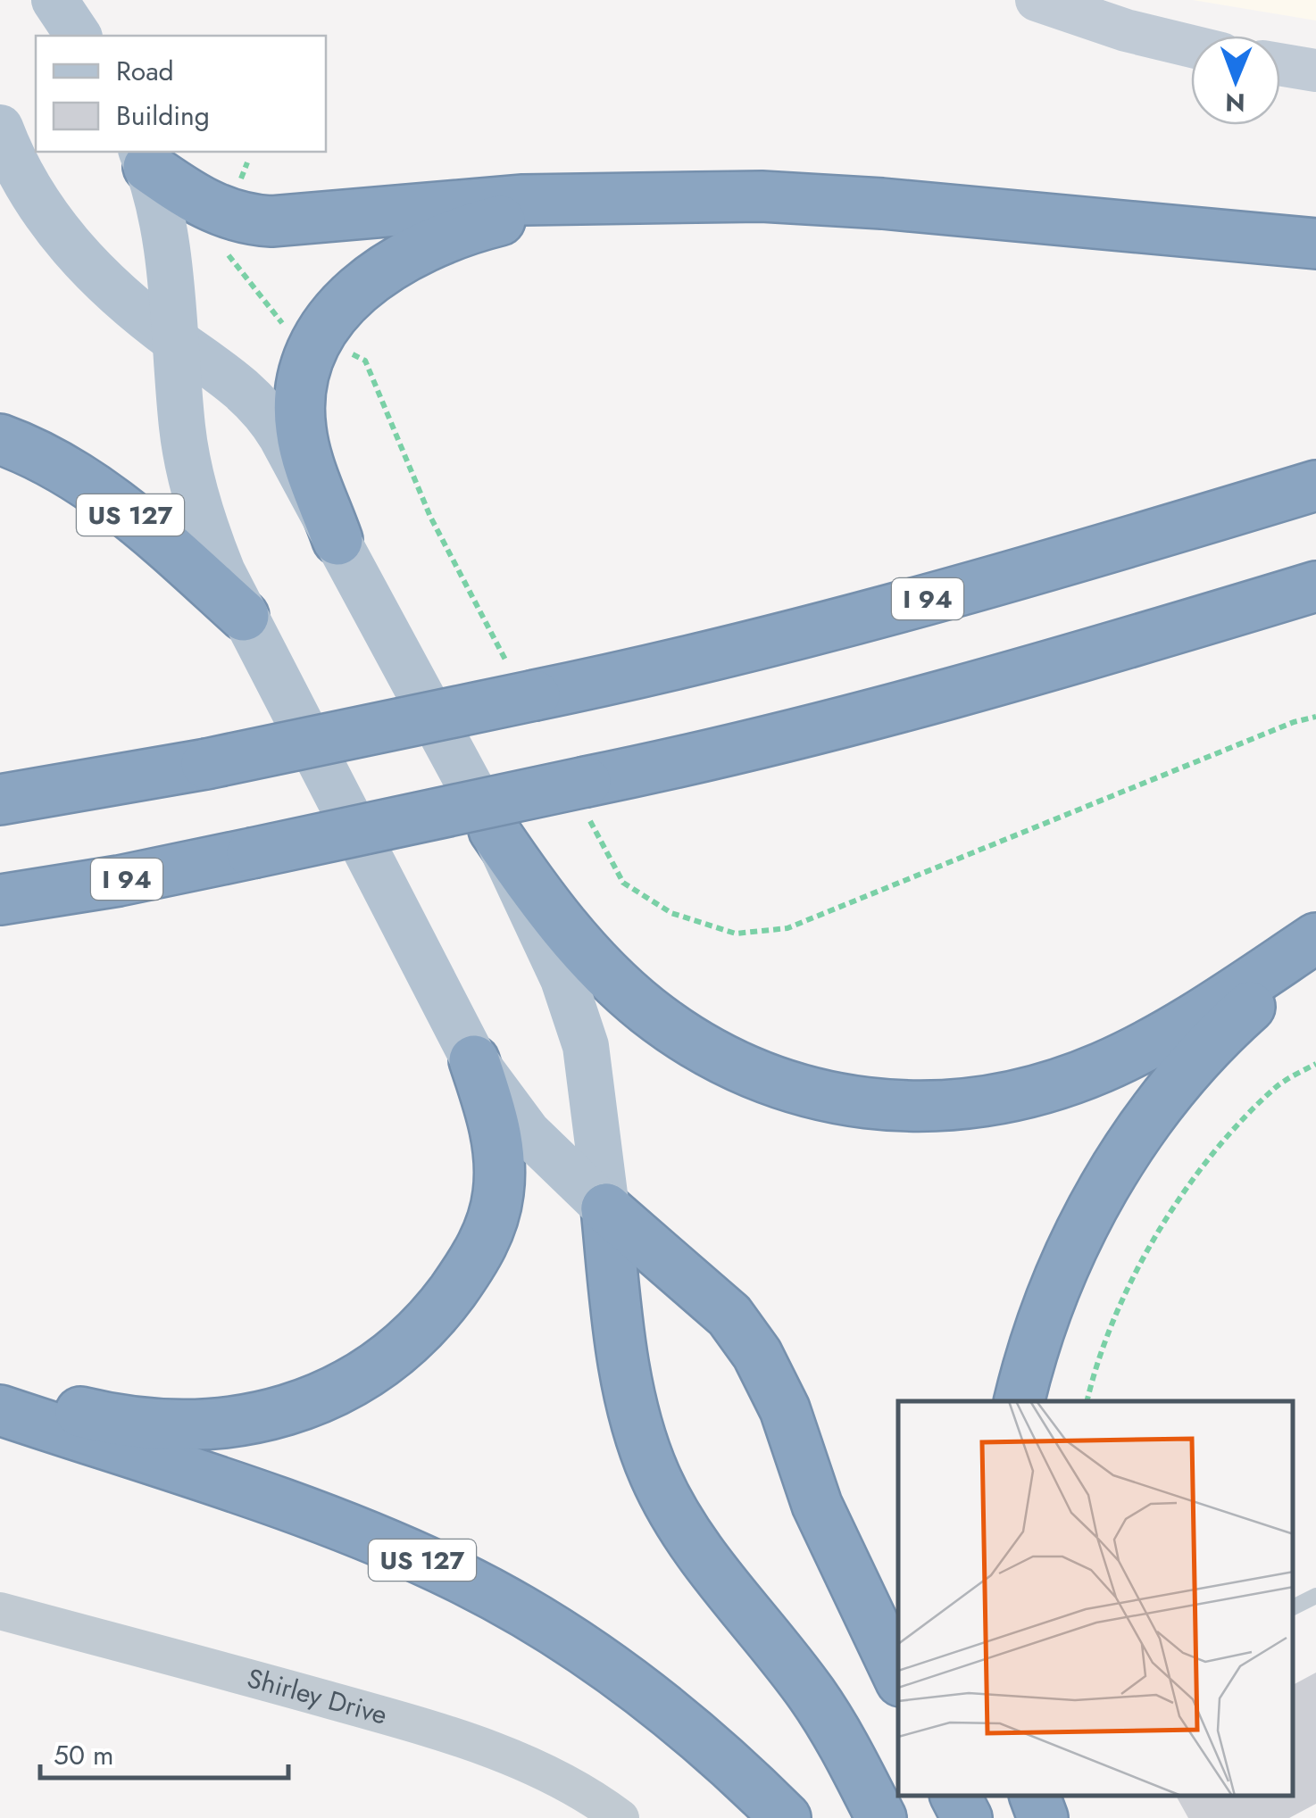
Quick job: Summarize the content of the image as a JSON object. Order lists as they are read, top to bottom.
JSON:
{
  "streets": {
    "highway": ["US 127", "I 94"],
    "street": ["Shirley Drive"]
  },
  "legend": ["Road", "Building"],
  "scale_bar": "50 m",
  "north": "bottom"
}
